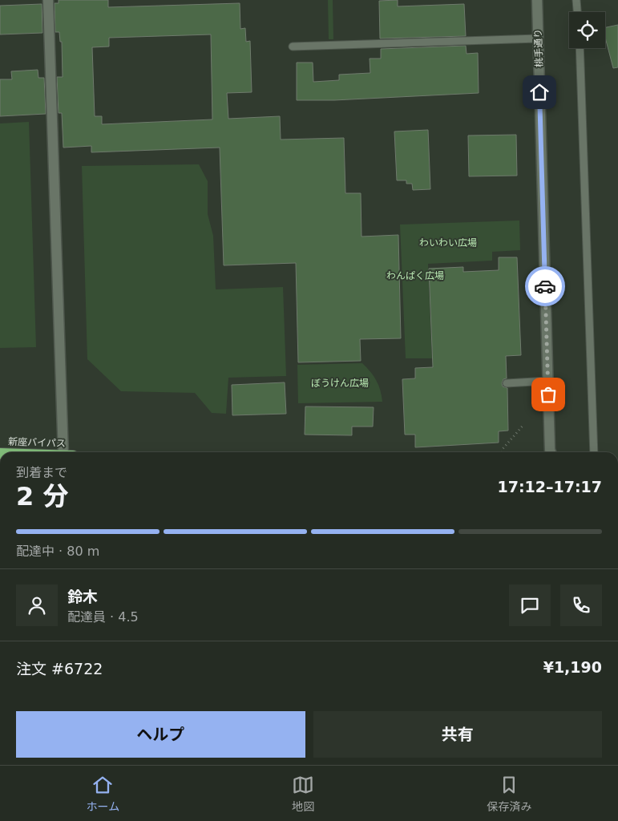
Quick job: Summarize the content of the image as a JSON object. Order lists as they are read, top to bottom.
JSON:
{
  "streets": {
    "street": ["桃手通り"]
  },
  "parks": ["わいわい広場", "わんぱく広場", "ぼうけん広場"],
  "page": {
    "heading": ["2 分", "到着まで", "17:12–17:17"],
    "panel": [
      "鈴木",
      "配達員 · 4.5",
      "注文 #6722",
      "¥1,190"
    ],
    "bar": "配達中 · 80 m",
    "buttons": ["ヘルプ", "共有"],
    "tabs": ["ホーム", "地図", "保存済み"]
  }
}
